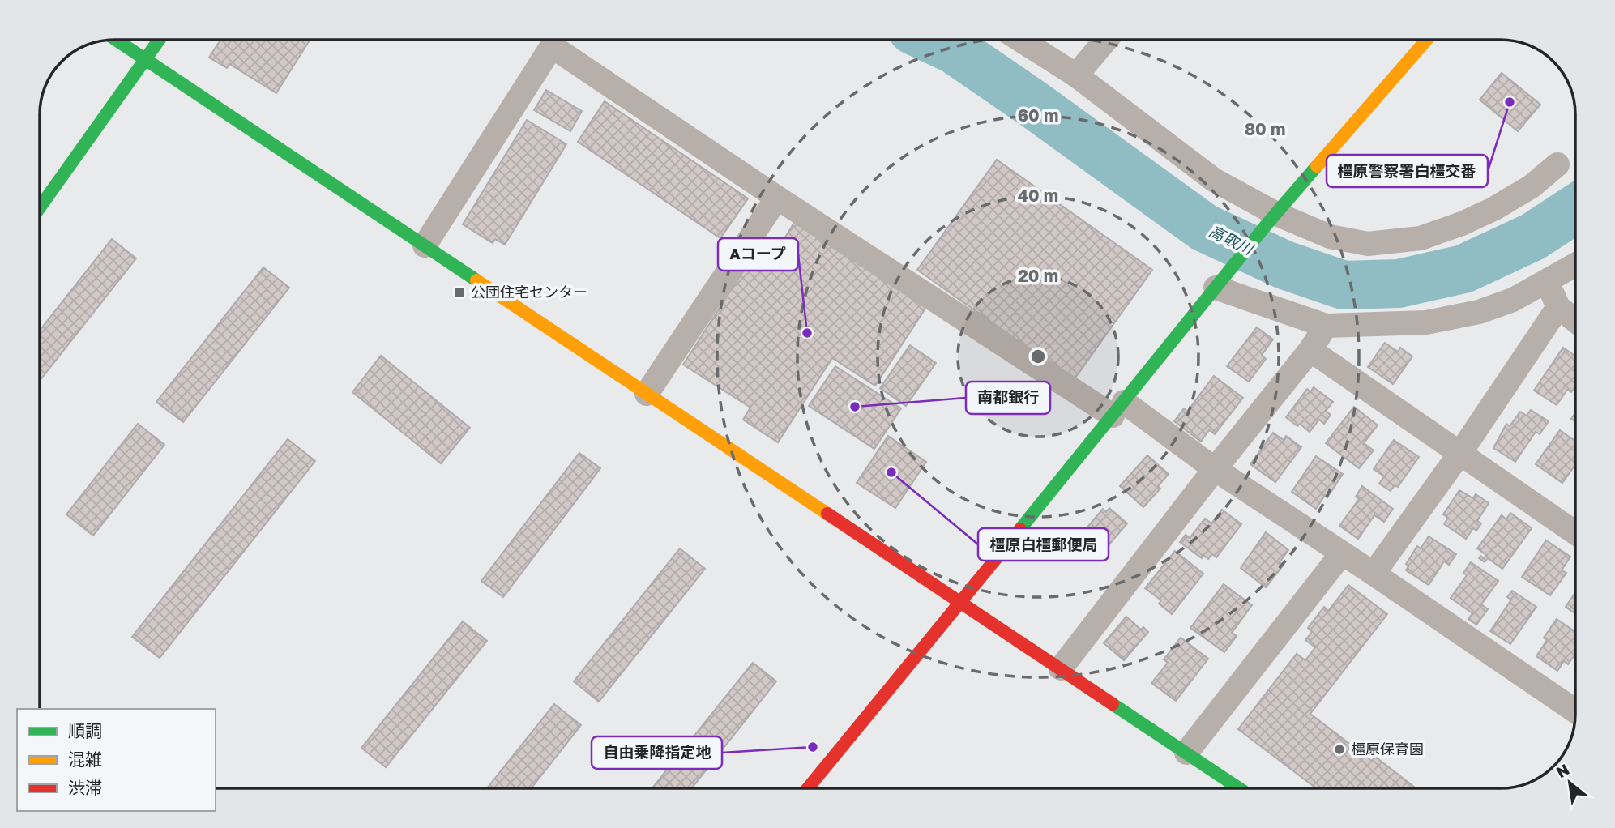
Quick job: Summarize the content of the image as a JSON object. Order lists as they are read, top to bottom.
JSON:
{
  "water": ["高取川"],
  "places": {
    "other": [
      "橿原警察署白橿交番",
      "Aコープ",
      "南都銀行",
      "橿原白橿郵便局",
      "自由乗降指定地",
      "橿原保育園"
    ],
    "transit": ["公団住宅センター"]
  },
  "legend": ["順調", "混雑", "渋滞"],
  "north": "top left",
  "rings": [
    "60 m",
    "80 m",
    "40 m",
    "20 m"
  ]
}
